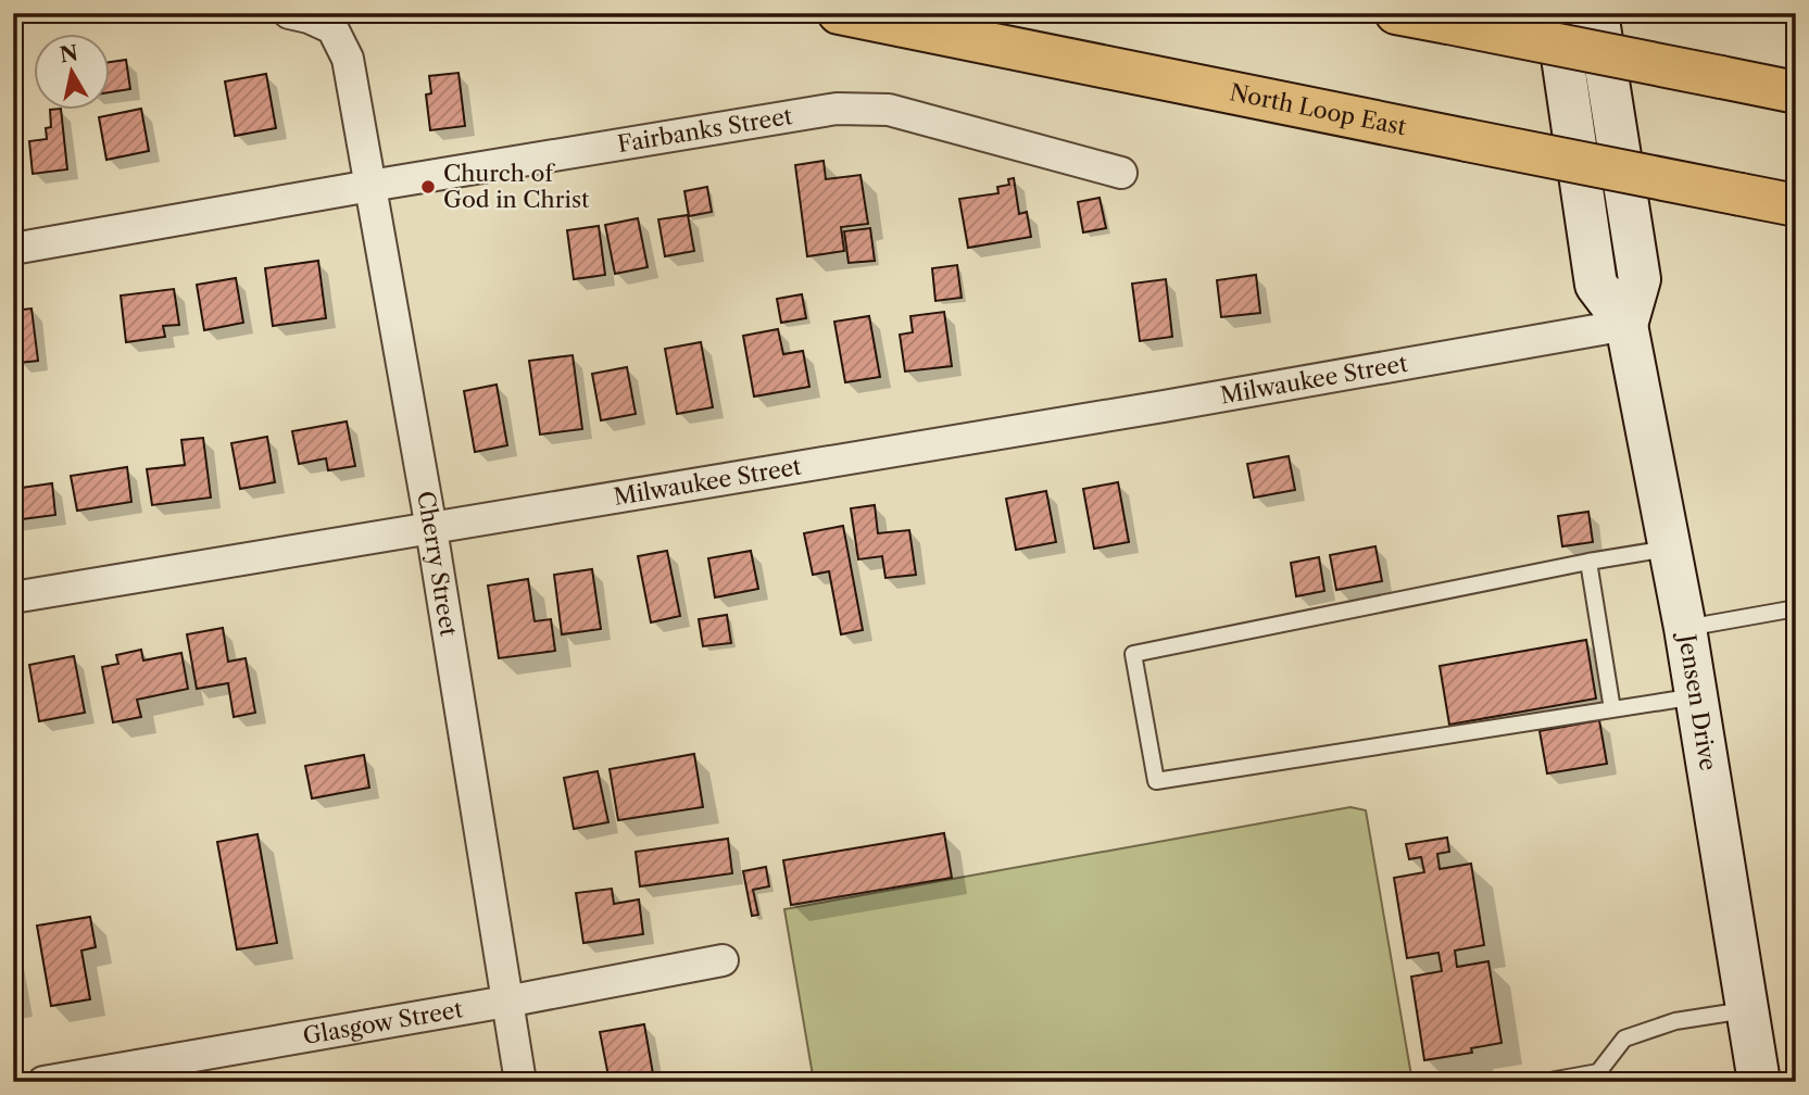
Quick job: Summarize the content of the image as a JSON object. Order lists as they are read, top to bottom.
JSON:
{
  "streets": {
    "highway": ["North Loop East"],
    "main road": ["Jensen Drive"],
    "street": [
      "Fairbanks Street",
      "Milwaukee Street",
      "Cherry Street",
      "Glasgow Street"
    ]
  },
  "crossings": [
    ["Fairbanks Street", "Cherry Street"],
    ["Milwaukee Street", "Cherry Street"],
    ["Milwaukee Street", "Jensen Drive"],
    ["Cherry Street", "Glasgow Street"]
  ],
  "places": ["Church of God in Christ"],
  "north": "top"
}
